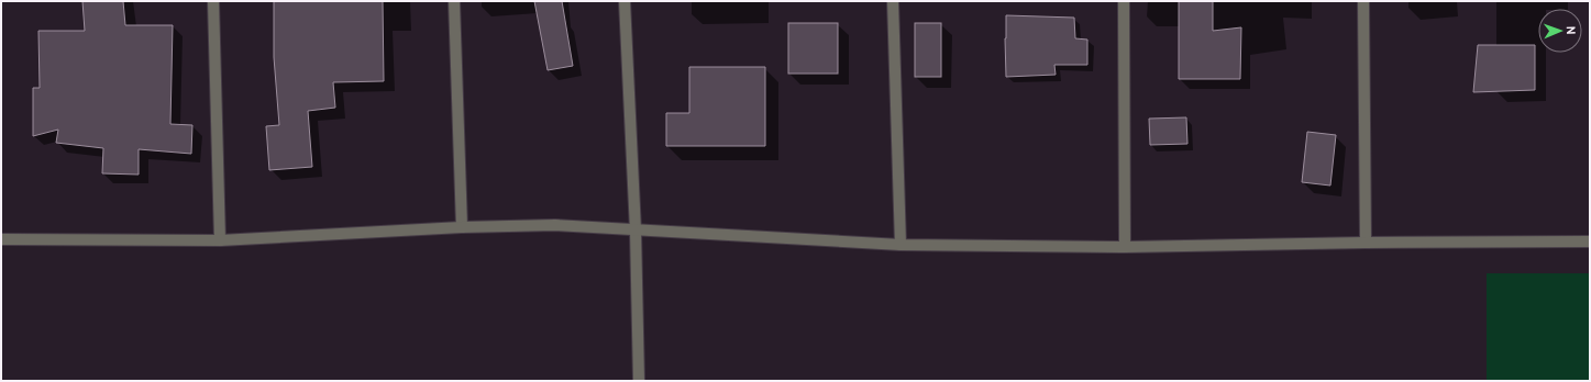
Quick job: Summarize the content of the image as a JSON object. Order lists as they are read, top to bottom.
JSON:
{
  "north": "right"
}
